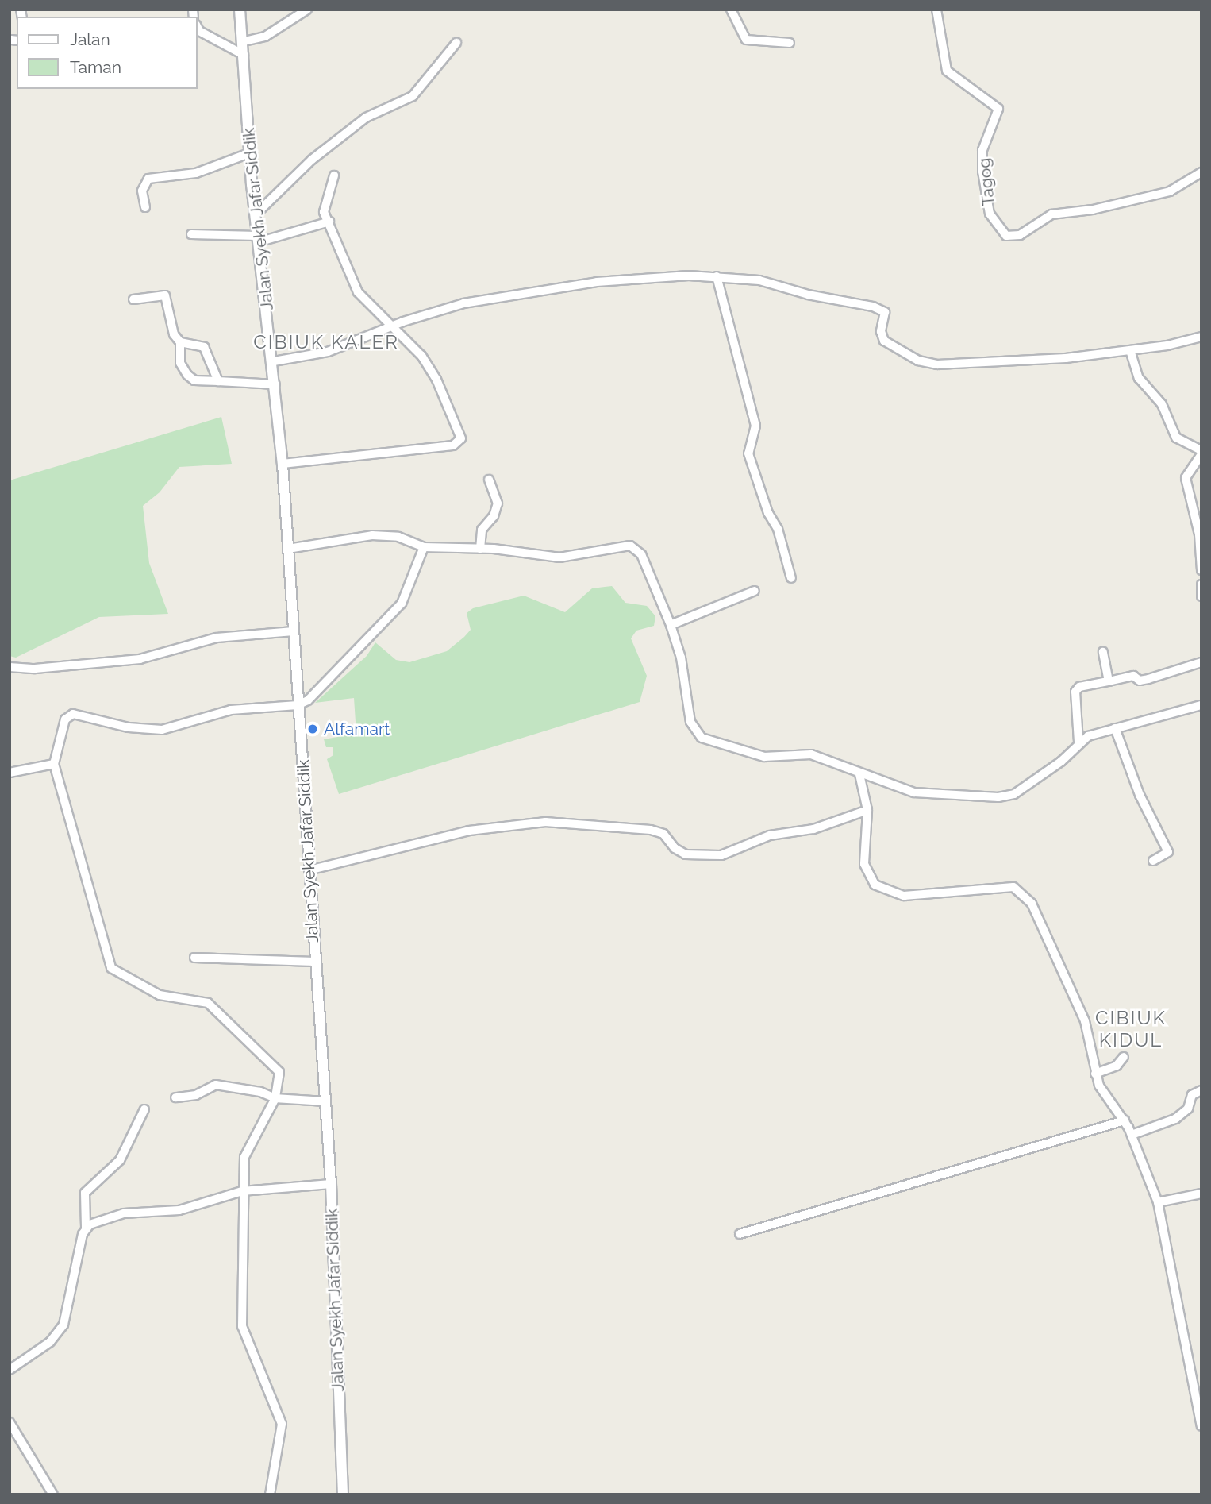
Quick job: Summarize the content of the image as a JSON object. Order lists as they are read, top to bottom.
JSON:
{
  "streets": {
    "main road": ["Jalan Syekh Jafar Siddik"],
    "street": ["Tagog"]
  },
  "districts": ["CIBIUK KALER", "CIBIUK KIDUL"],
  "places": ["Alfamart"],
  "legend": ["Jalan", "Taman"]
}
